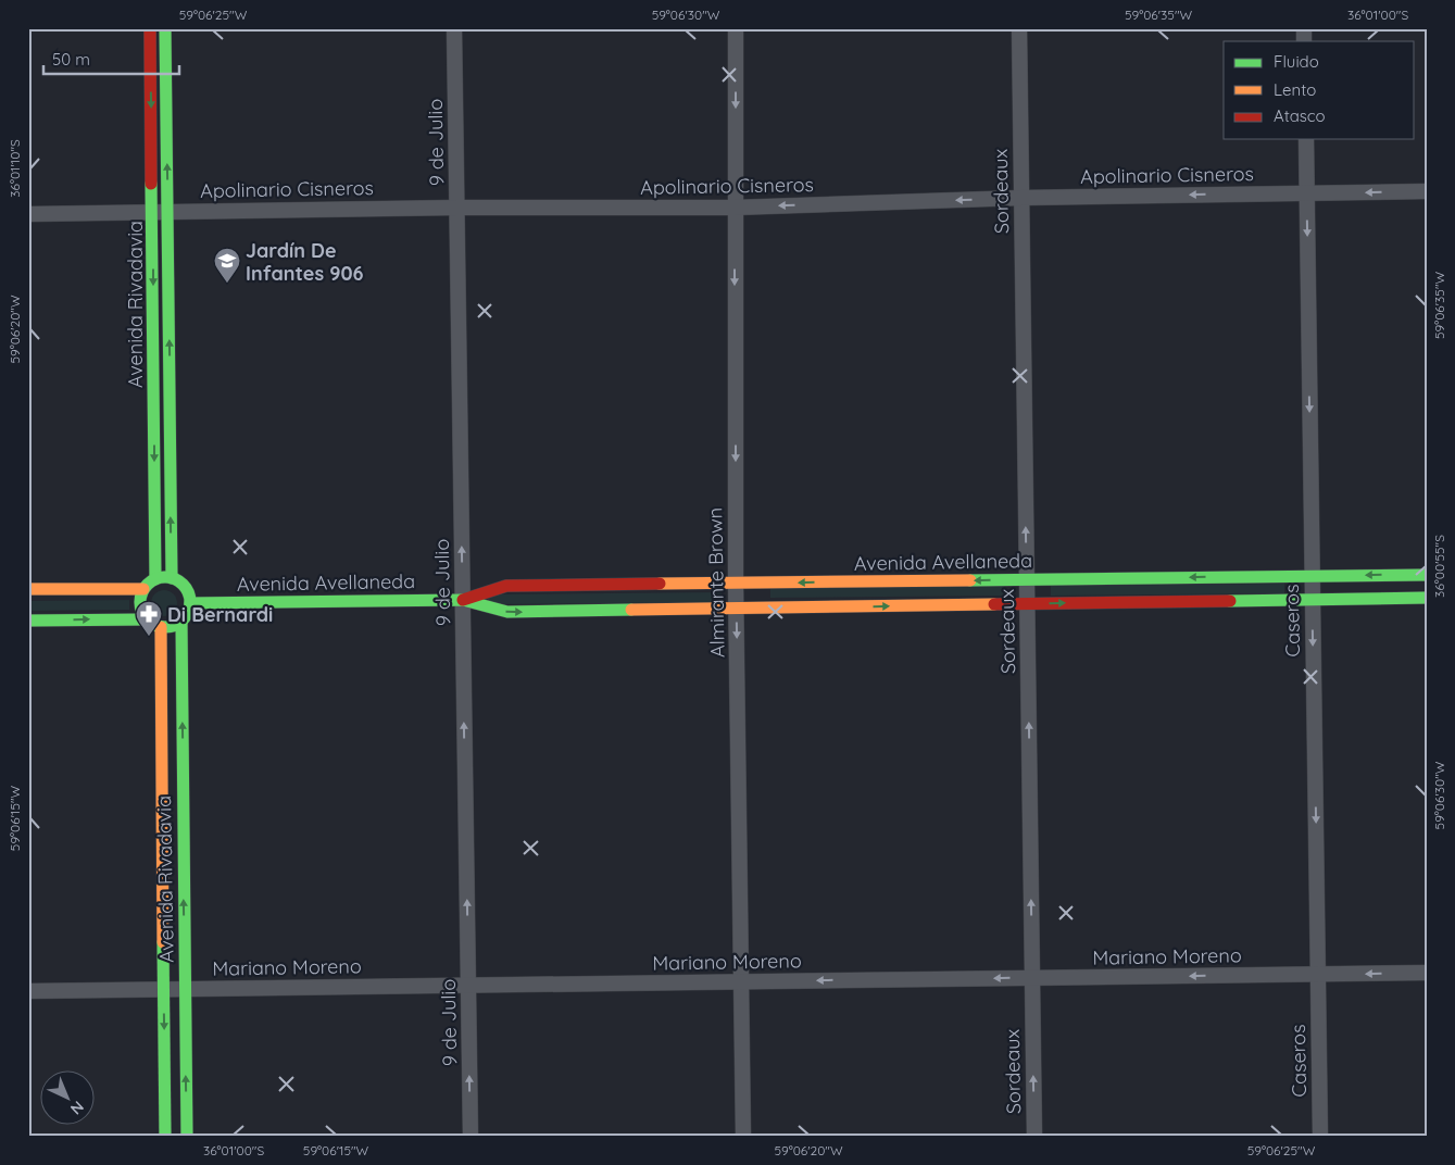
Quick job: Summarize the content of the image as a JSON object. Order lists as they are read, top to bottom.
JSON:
{
  "streets": {
    "main road": ["Avenida Rivadavia", "Avenida Avellaneda"],
    "street": [
      "9 de Julio",
      "Apolinario Cisneros",
      "Sordeaux",
      "Almirante Brown",
      "Caseros",
      "Mariano Moreno"
    ]
  },
  "crossings": [
    ["9 de Julio", "Apolinario Cisneros"],
    ["9 de Julio", "Avenida Avellaneda"],
    ["9 de Julio", "Mariano Moreno"],
    ["Apolinario Cisneros", "Sordeaux"],
    ["Apolinario Cisneros", "Avenida Rivadavia"],
    ["Apolinario Cisneros", "Almirante Brown"],
    ["Apolinario Cisneros", "Caseros"],
    ["Sordeaux", "Avenida Avellaneda"],
    ["Sordeaux", "Mariano Moreno"],
    ["Avenida Rivadavia", "Avenida Avellaneda"],
    ["Avenida Rivadavia", "Mariano Moreno"],
    ["Avenida Avellaneda", "Almirante Brown"],
    ["Avenida Avellaneda", "Caseros"],
    ["Almirante Brown", "Mariano Moreno"],
    ["Caseros", "Mariano Moreno"]
  ],
  "one_way": [
    "9 de Julio",
    "Apolinario Cisneros",
    "Sordeaux",
    "Almirante Brown",
    "Caseros",
    "Mariano Moreno"
  ],
  "places": {
    "school or university": ["Jardín De Infantes 906"],
    "pharmacy": ["Di Bernardi"]
  },
  "legend": ["Fluido", "Lento", "Atasco"],
  "scale_bar": "50 m",
  "north": "bottom right",
  "coordinates": [
    "59°06'25\"W",
    "59°06'30\"W",
    "59°06'35\"W",
    "36°01'00\"S",
    "36°01'10\"S",
    "59°06'20\"W",
    "36°00'55\"S",
    "59°06'15\"W"
  ]
}
